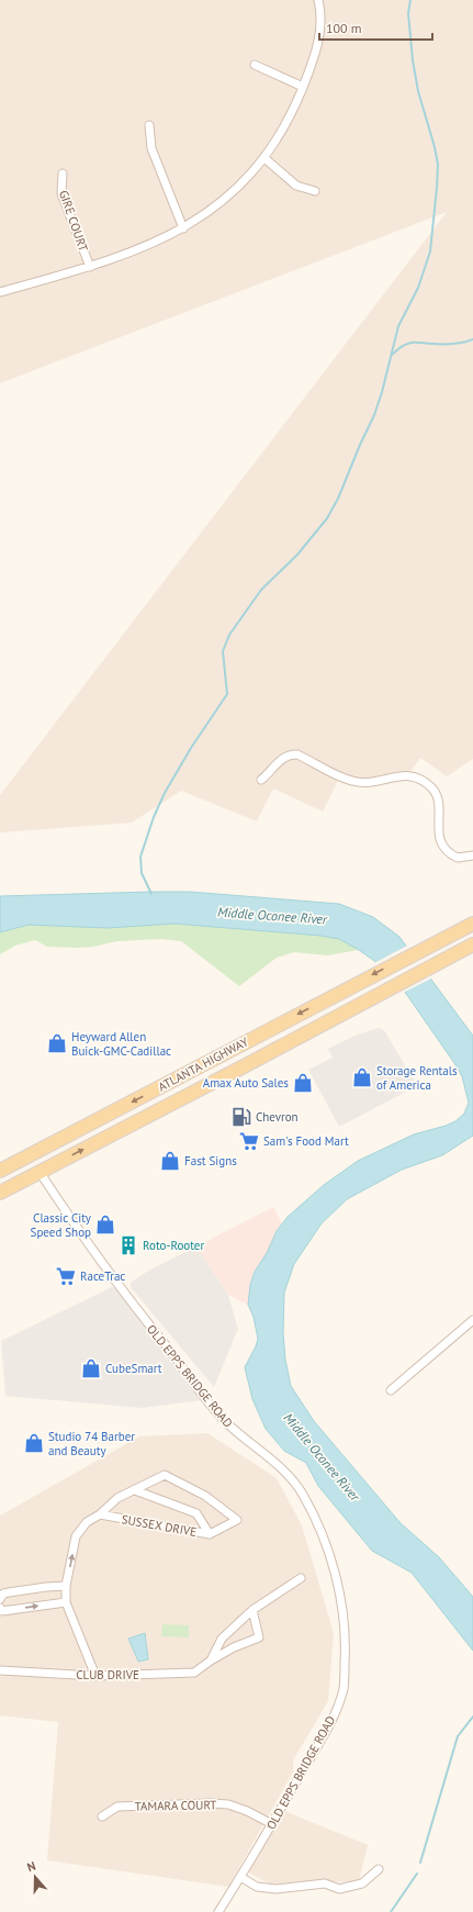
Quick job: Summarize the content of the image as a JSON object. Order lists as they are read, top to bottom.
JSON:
{
  "streets": {
    "main road": ["ATLANTA HIGHWAY"],
    "street": [
      "GIRE COURT",
      "OLD EPPS BRIDGE ROAD",
      "SUSSEX DRIVE",
      "CLUB DRIVE",
      "TAMARA COURT"
    ]
  },
  "crossings": [
    ["ATLANTA HIGHWAY", "OLD EPPS BRIDGE ROAD"],
    ["OLD EPPS BRIDGE ROAD", "TAMARA COURT"]
  ],
  "water": ["Middle Oconee River"],
  "places": {
    "shop": [
      "Heyward Allen Buick-GMC-Cadillac",
      "Storage Rentals of America",
      "Amax Auto Sales",
      "Fast Signs",
      "Classic City Speed Shop",
      "CubeSmart",
      "Studio 74 Barber and Beauty"
    ],
    "fuel station": ["Chevron"],
    "supermarket": ["Sam's Food Mart", "RaceTrac"],
    "building": ["Roto-Rooter"]
  },
  "scale_bar": "100 m",
  "north": "top"
}
